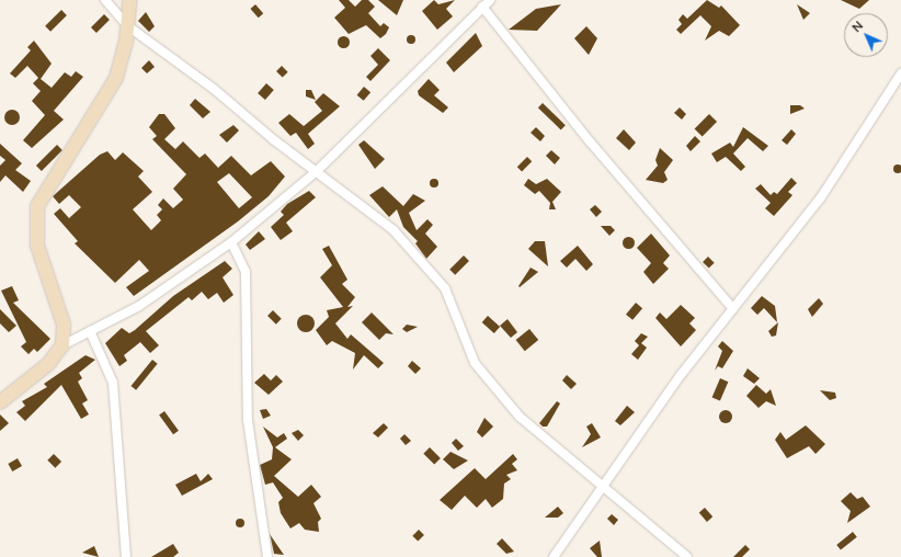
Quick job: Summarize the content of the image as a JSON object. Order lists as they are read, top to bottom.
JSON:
{
  "north": "top left"
}
